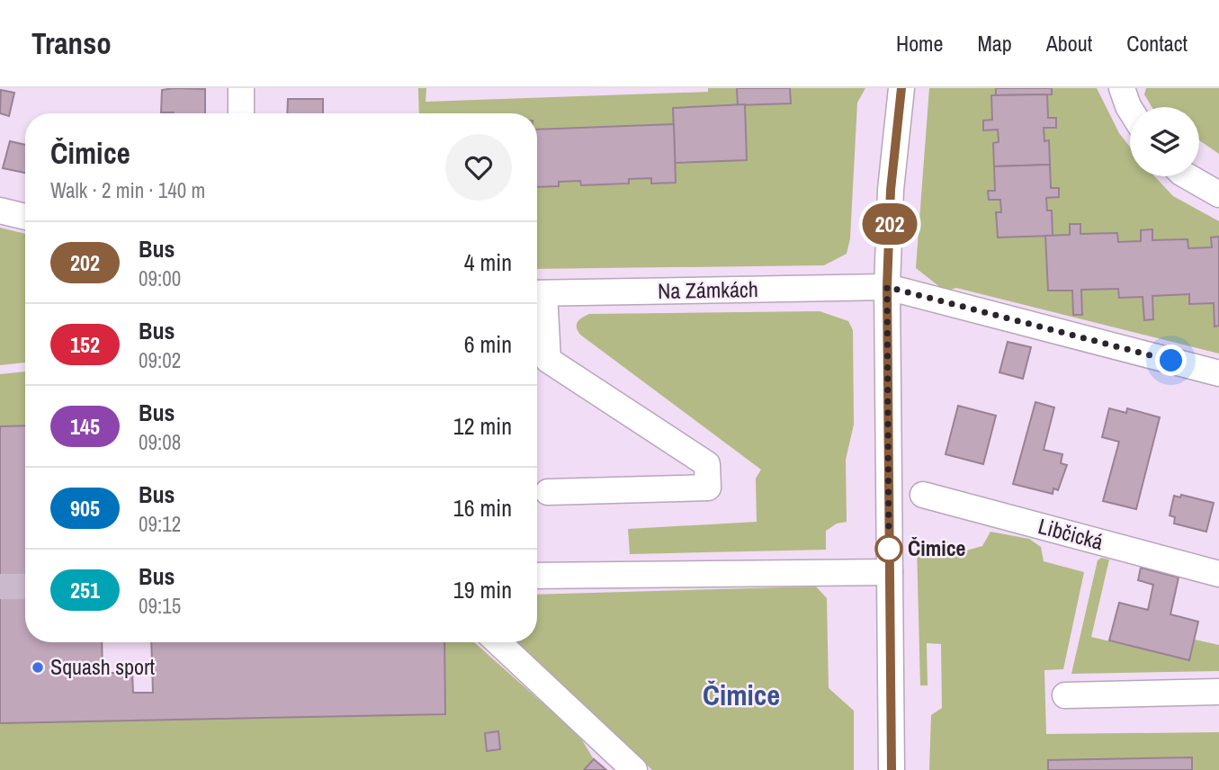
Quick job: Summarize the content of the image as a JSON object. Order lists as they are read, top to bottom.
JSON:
{
  "streets": {
    "street": ["Na Zámkách", "Libčická"]
  },
  "districts": ["Čimice"],
  "places": ["Čimice", "Squash sport"],
  "lines": ["bus line 202"],
  "page": {
    "header": "Transo",
    "nav": [
      "Home",
      "Map",
      "About",
      "Contact"
    ],
    "on_map": "202",
    "heading": ["Čimice", "Walk · 2 min · 140 m"],
    "list": [
      {
        "mark": "202",
        "name": "Bus",
        "note": "09:00",
        "value": "4 min"
      },
      {
        "mark": "152",
        "name": "Bus",
        "note": "09:02",
        "value": "6 min"
      },
      {
        "mark": "145",
        "name": "Bus",
        "note": "09:08",
        "value": "12 min"
      },
      {
        "mark": "905",
        "name": "Bus",
        "note": "09:12",
        "value": "16 min"
      },
      {
        "mark": "251",
        "name": "Bus",
        "note": "09:15",
        "value": "19 min"
      }
    ]
  }
}
